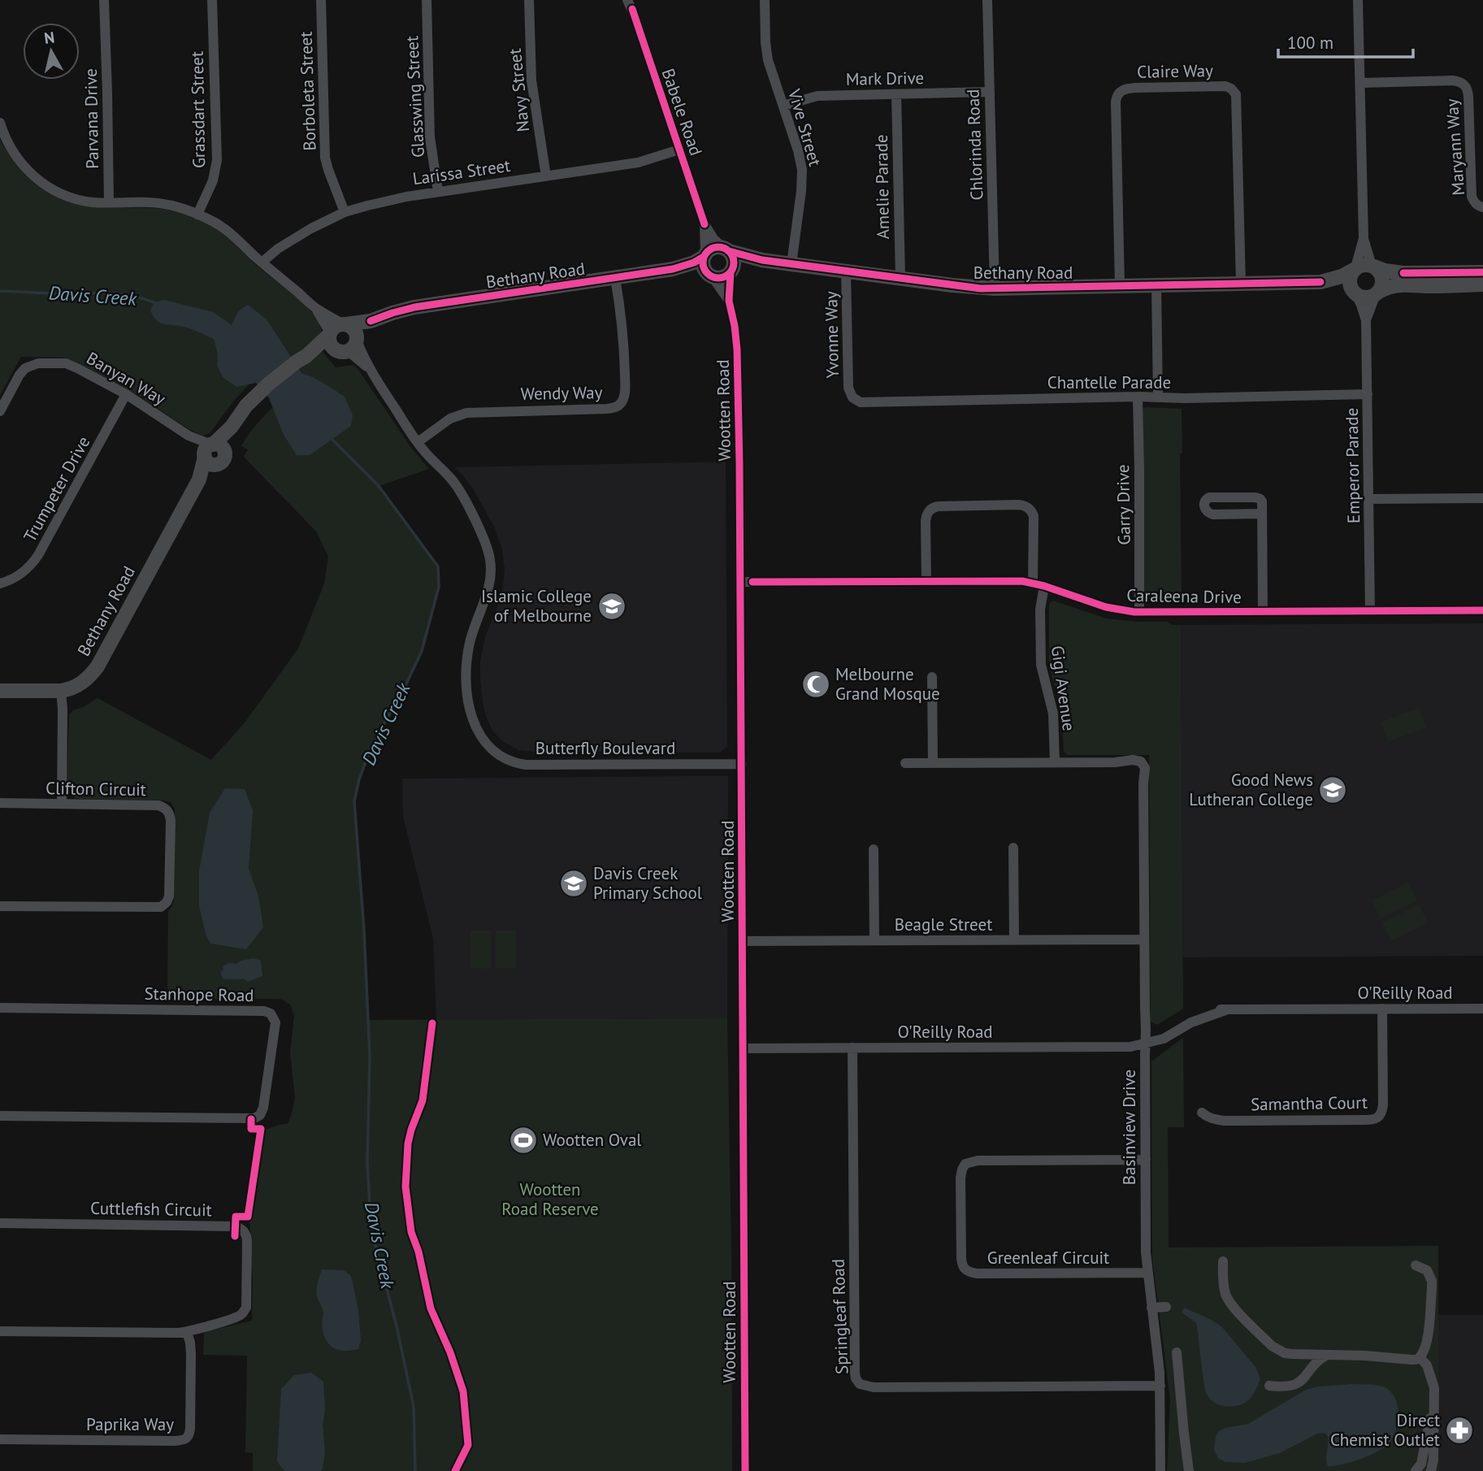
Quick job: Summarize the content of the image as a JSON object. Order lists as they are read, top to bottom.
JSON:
{
  "streets": {
    "street": [
      "Claire Way",
      "Mark Drive",
      "Navy Street",
      "Borboleta Street",
      "Glasswing Street",
      "Grassdart Street",
      "Babele Road",
      "Parvana Drive",
      "Vive Street",
      "Chlorinda Road",
      "Maryann Way",
      "Larissa Street",
      "Amelie Parade",
      "Bethany Road",
      "Yvonne Way",
      "Banyan Way",
      "Chantelle Parade",
      "Wendy Way",
      "Wootten Road",
      "Emperor Parade",
      "Trumpeter Drive",
      "Garry Drive",
      "Caraleena Drive",
      "Gigi Avenue",
      "Butterfly Boulevard",
      "Clifton Circuit",
      "Beagle Street",
      "O'Reilly Road",
      "Stanhope Road",
      "Samantha Court",
      "Basinview Drive",
      "Cuttlefish Circuit",
      "Greenleaf Circuit",
      "Springleaf Road",
      "Paprika Way"
    ]
  },
  "crossings": [
    ["Claire Way", "Bethany Road"],
    ["Mark Drive", "Vive Street"],
    ["Mark Drive", "Chlorinda Road"],
    ["Mark Drive", "Amelie Parade"],
    ["Navy Street", "Larissa Street"],
    ["Borboleta Street", "Larissa Street"],
    ["Glasswing Street", "Larissa Street"],
    ["Babele Road", "Larissa Street"],
    ["Babele Road", "Bethany Road"],
    ["Babele Road", "Wootten Road"],
    ["Vive Street", "Bethany Road"],
    ["Chlorinda Road", "Bethany Road"],
    ["Amelie Parade", "Bethany Road"],
    ["Bethany Road", "Yvonne Way"],
    ["Bethany Road", "Banyan Way"],
    ["Bethany Road", "Wendy Way"],
    ["Bethany Road", "Wootten Road"],
    ["Bethany Road", "Emperor Parade"],
    ["Bethany Road", "Butterfly Boulevard"],
    ["Yvonne Way", "Chantelle Parade"],
    ["Banyan Way", "Trumpeter Drive"],
    ["Chantelle Parade", "Emperor Parade"],
    ["Chantelle Parade", "Garry Drive"],
    ["Wendy Way", "Butterfly Boulevard"],
    ["Wootten Road", "Caraleena Drive"],
    ["Wootten Road", "Butterfly Boulevard"],
    ["Wootten Road", "Beagle Street"],
    ["Wootten Road", "O'Reilly Road"],
    ["Emperor Parade", "Caraleena Drive"],
    ["Garry Drive", "Caraleena Drive"],
    ["Caraleena Drive", "Gigi Avenue"],
    ["Gigi Avenue", "Basinview Drive"],
    ["Beagle Street", "Basinview Drive"],
    ["O'Reilly Road", "Samantha Court"],
    ["O'Reilly Road", "Basinview Drive"],
    ["O'Reilly Road", "Springleaf Road"],
    ["Basinview Drive", "Greenleaf Circuit"],
    ["Basinview Drive", "Springleaf Road"],
    ["Cuttlefish Circuit", "Paprika Way"]
  ],
  "water": ["Davis Creek"],
  "parks": ["Wootten Road Reserve"],
  "places": {
    "school or university": ["Islamic College of Melbourne", "Good News Lutheran College", "Davis Creek Primary School"],
    "mosque": ["Melbourne Grand Mosque"],
    "sports": ["Wootten Oval"],
    "pharmacy": ["Direct Chemist Outlet"]
  },
  "scale_bar": "100 m",
  "north": "top"
}
